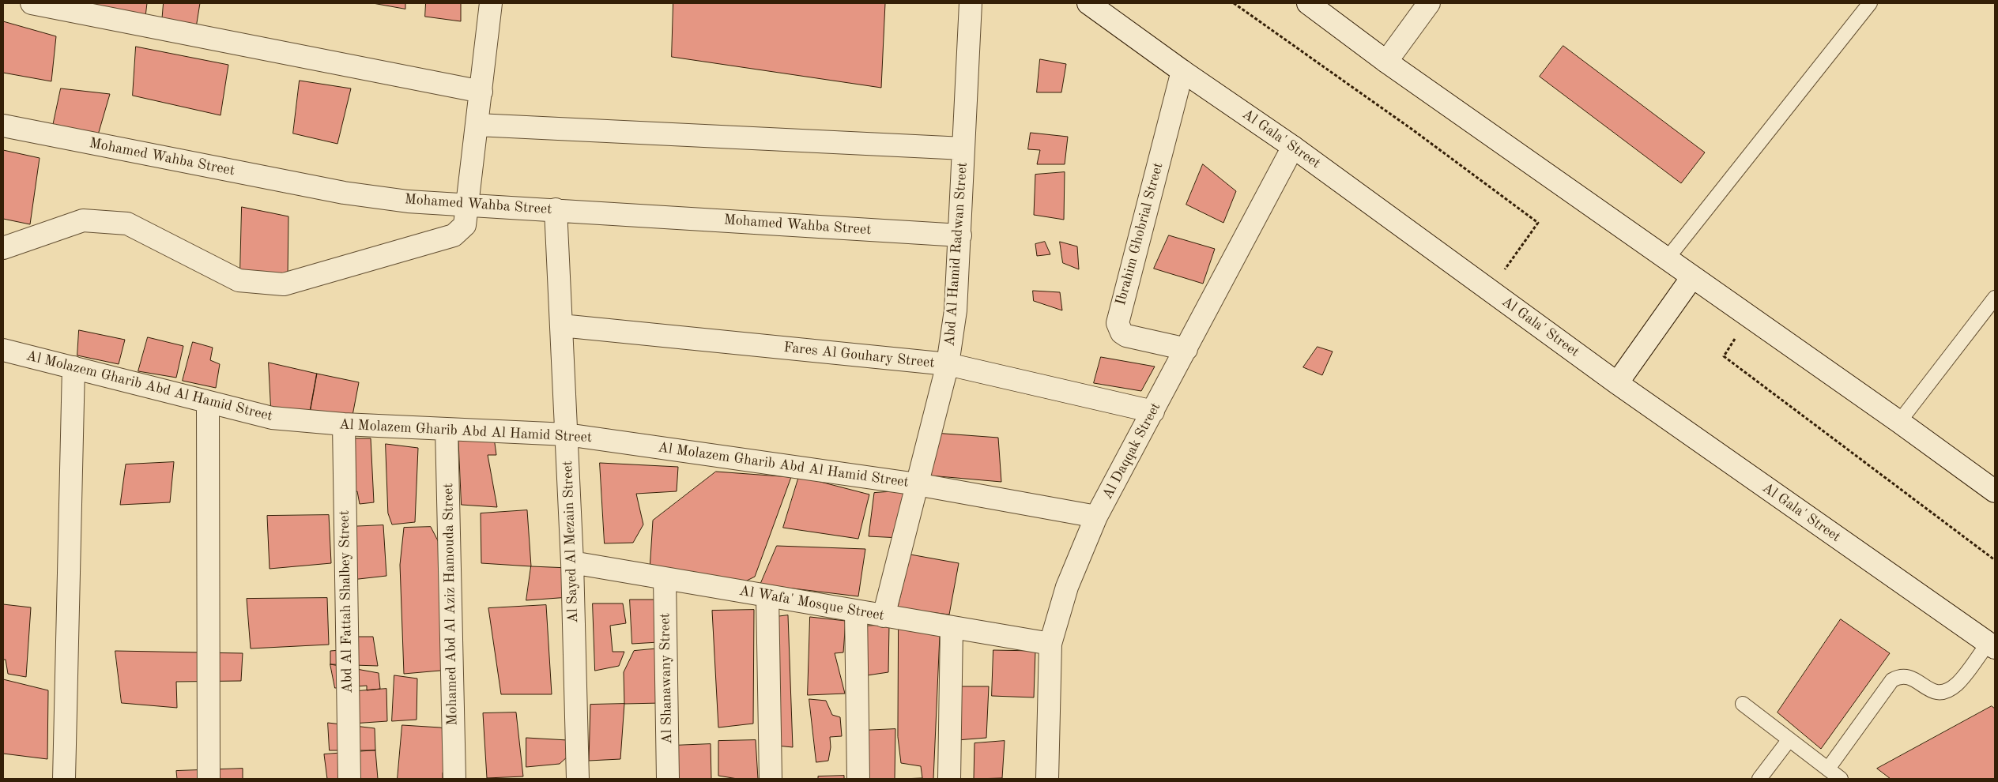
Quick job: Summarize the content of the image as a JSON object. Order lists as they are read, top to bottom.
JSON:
{
  "streets": {
    "street": [
      "Al Gala' Street",
      "Mohamed Wahba Street",
      "Ibrahim Ghobrial Street",
      "Abd Al Hamid Radwan Street",
      "Fares Al Gouhary Street",
      "Al Molazem Gharib Abd Al Hamid Street",
      "Al Daqqak Street",
      "Al Sayed Al Mezain Street",
      "Abd Al Fattah Shalbey Street",
      "Al Wafa' Mosque Street",
      "Mohamed Abd Al Aziz Hamouda Street",
      "Al Shanawany Street"
    ]
  },
  "crossings": [
    ["Al Gala' Street", "Ibrahim Ghobrial Street"],
    ["Al Gala' Street", "Al Daqqak Street"],
    ["Mohamed Wahba Street", "Abd Al Hamid Radwan Street"],
    ["Mohamed Wahba Street", "Al Sayed Al Mezain Street"],
    ["Ibrahim Ghobrial Street", "Al Daqqak Street"],
    ["Abd Al Hamid Radwan Street", "Fares Al Gouhary Street"],
    ["Abd Al Hamid Radwan Street", "Al Molazem Gharib Abd Al Hamid Street"],
    ["Abd Al Hamid Radwan Street", "Al Wafa' Mosque Street"],
    ["Fares Al Gouhary Street", "Al Daqqak Street"],
    ["Fares Al Gouhary Street", "Al Sayed Al Mezain Street"],
    ["Al Molazem Gharib Abd Al Hamid Street", "Al Daqqak Street"],
    ["Al Molazem Gharib Abd Al Hamid Street", "Al Sayed Al Mezain Street"],
    ["Al Molazem Gharib Abd Al Hamid Street", "Abd Al Fattah Shalbey Street"],
    ["Al Molazem Gharib Abd Al Hamid Street", "Mohamed Abd Al Aziz Hamouda Street"],
    ["Al Daqqak Street", "Al Wafa' Mosque Street"],
    ["Al Sayed Al Mezain Street", "Al Wafa' Mosque Street"],
    ["Al Wafa' Mosque Street", "Al Shanawany Street"]
  ]
}
